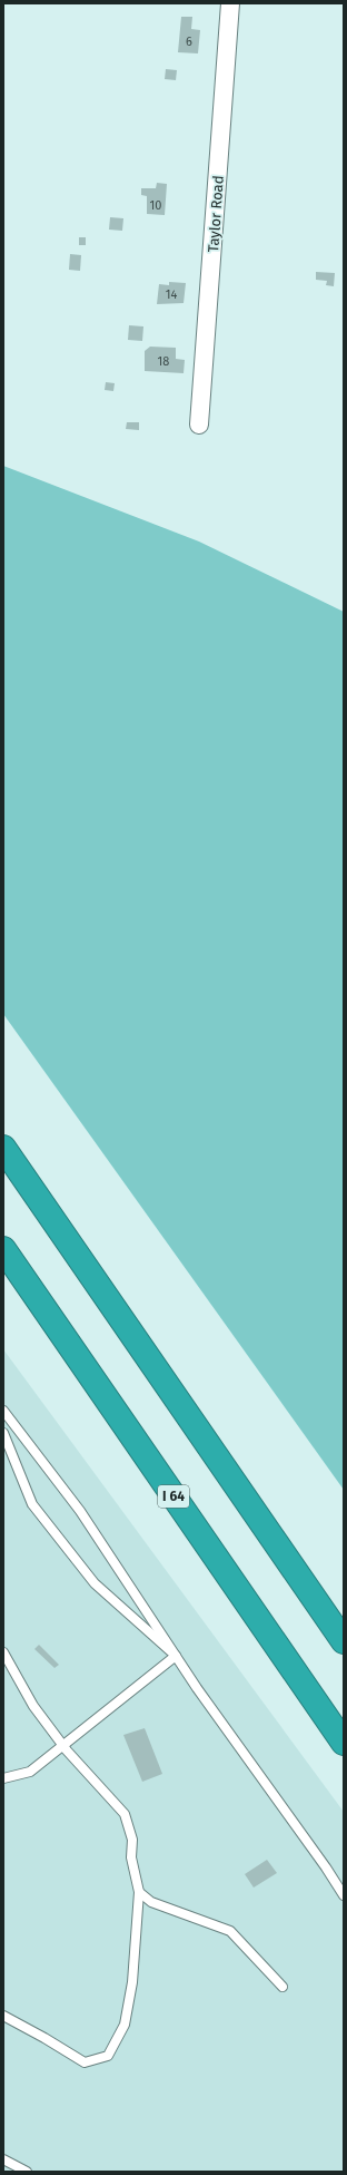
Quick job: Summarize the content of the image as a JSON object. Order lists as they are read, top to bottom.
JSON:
{
  "streets": {
    "highway": ["I 64"],
    "street": ["Taylor Road"]
  },
  "house_numbers": [
    "6",
    "10",
    "14",
    "18"
  ]
}
